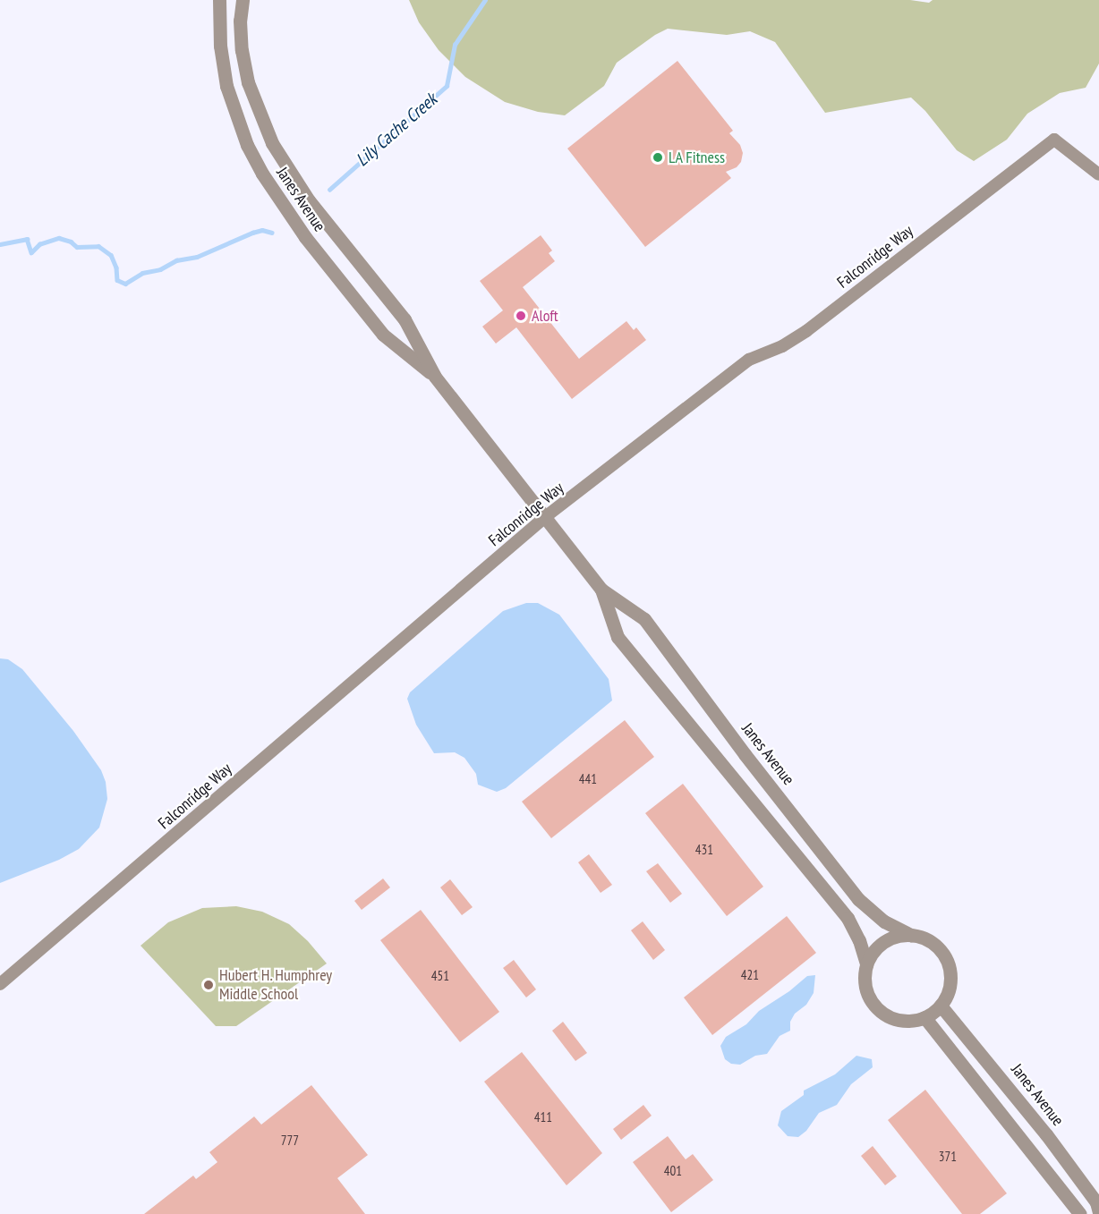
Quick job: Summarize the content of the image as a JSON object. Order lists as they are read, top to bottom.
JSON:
{
  "streets": {
    "street": ["Janes Avenue", "Falconridge Way"]
  },
  "crossings": [
    ["Janes Avenue", "Falconridge Way"]
  ],
  "water": ["Lily Cache Creek"],
  "places": ["LA Fitness", "Aloft", "Hubert H. Humphrey Middle School"],
  "house_numbers": [
    "441",
    "431",
    "421",
    "451",
    "411",
    "777",
    "371",
    "401"
  ]
}
